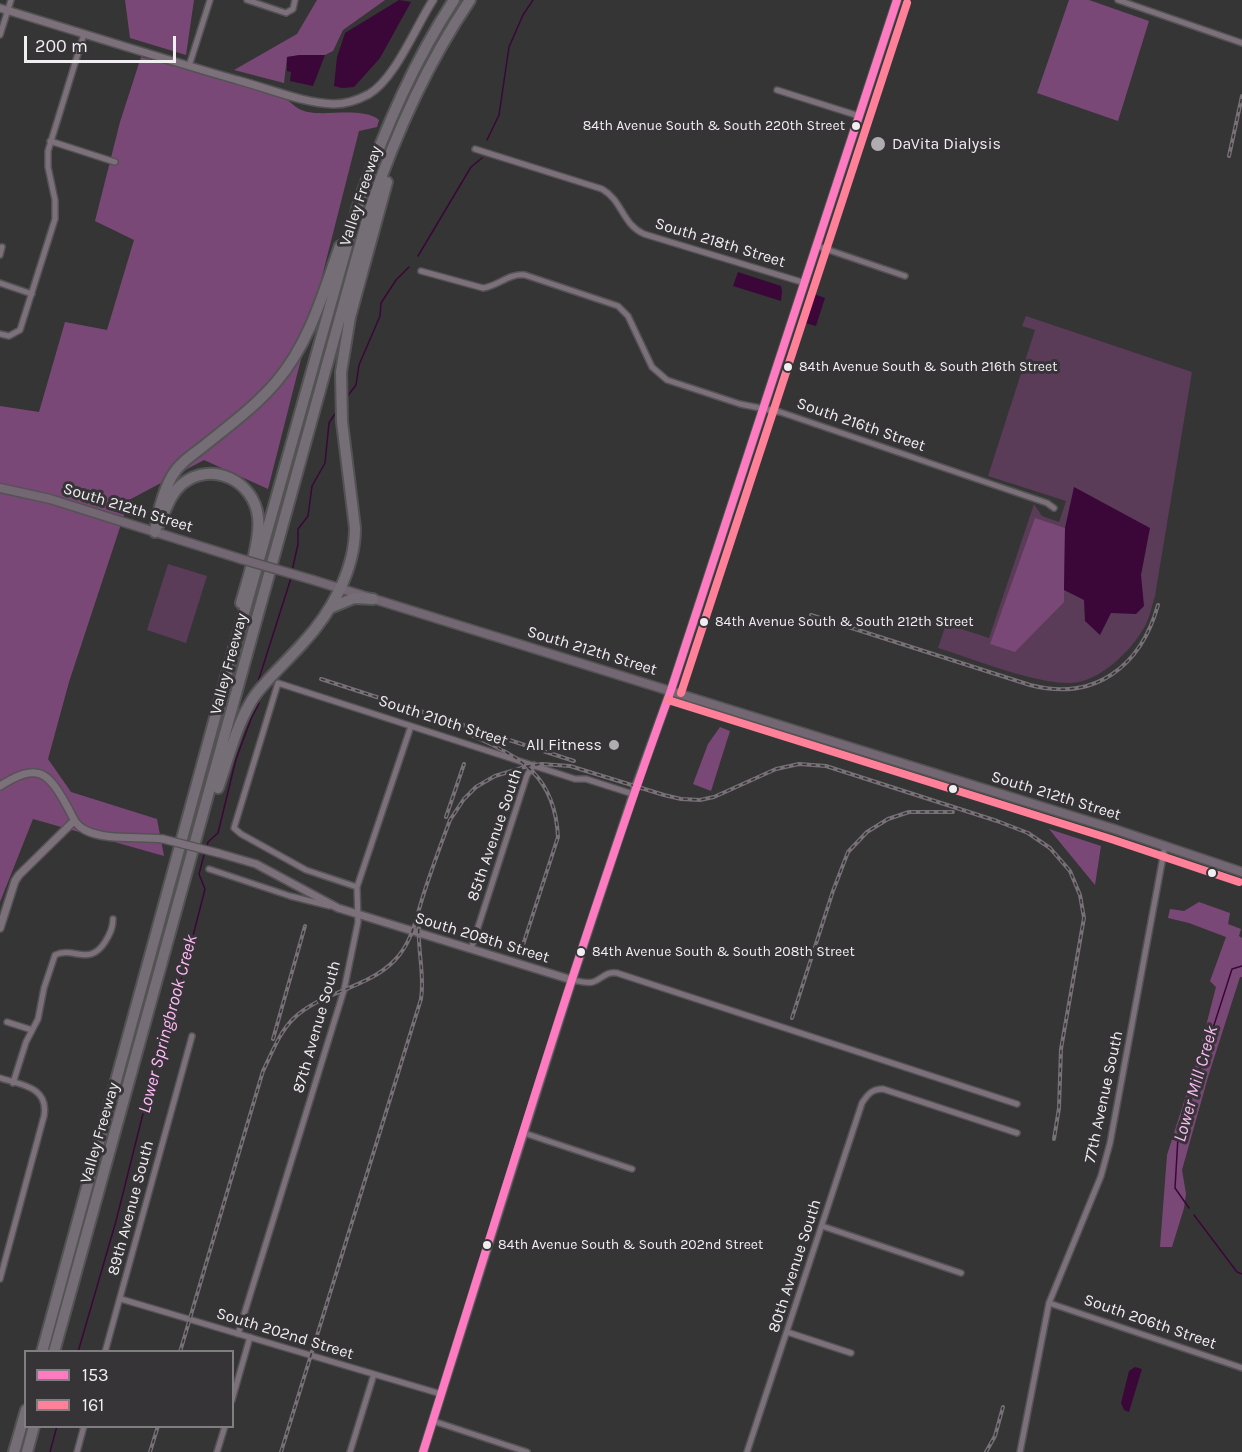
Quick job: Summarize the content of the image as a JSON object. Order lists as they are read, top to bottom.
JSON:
{
  "streets": {
    "highway": ["Valley Freeway"],
    "main road": ["South 212th Street"],
    "street": [
      "South 218th Street",
      "South 216th Street",
      "South 210th Street",
      "85th Avenue South",
      "South 208th Street",
      "87th Avenue South",
      "77th Avenue South",
      "89th Avenue South",
      "80th Avenue South",
      "South 206th Street",
      "South 202nd Street"
    ]
  },
  "crossings": [
    ["South 212th Street", "77th Avenue South"],
    ["South 210th Street", "85th Avenue South"],
    ["South 210th Street", "87th Avenue South"],
    ["85th Avenue South", "South 208th Street"],
    ["South 208th Street", "87th Avenue South"],
    ["87th Avenue South", "South 202nd Street"],
    ["77th Avenue South", "South 206th Street"],
    ["89th Avenue South", "South 202nd Street"]
  ],
  "water": ["Lower Springbrook Creek", "Lower Mill Creek"],
  "places": [
    "84th Avenue South & South 220th Street",
    "DaVita Dialysis",
    "84th Avenue South & South 216th Street",
    "84th Avenue South & South 212th Street",
    "All Fitness",
    "84th Avenue South & South 208th Street",
    "84th Avenue South & South 202nd Street"
  ],
  "lines": ["transit line 153", "transit line 161"],
  "legend": ["153", "161"],
  "scale_bar": "200 m"
}
